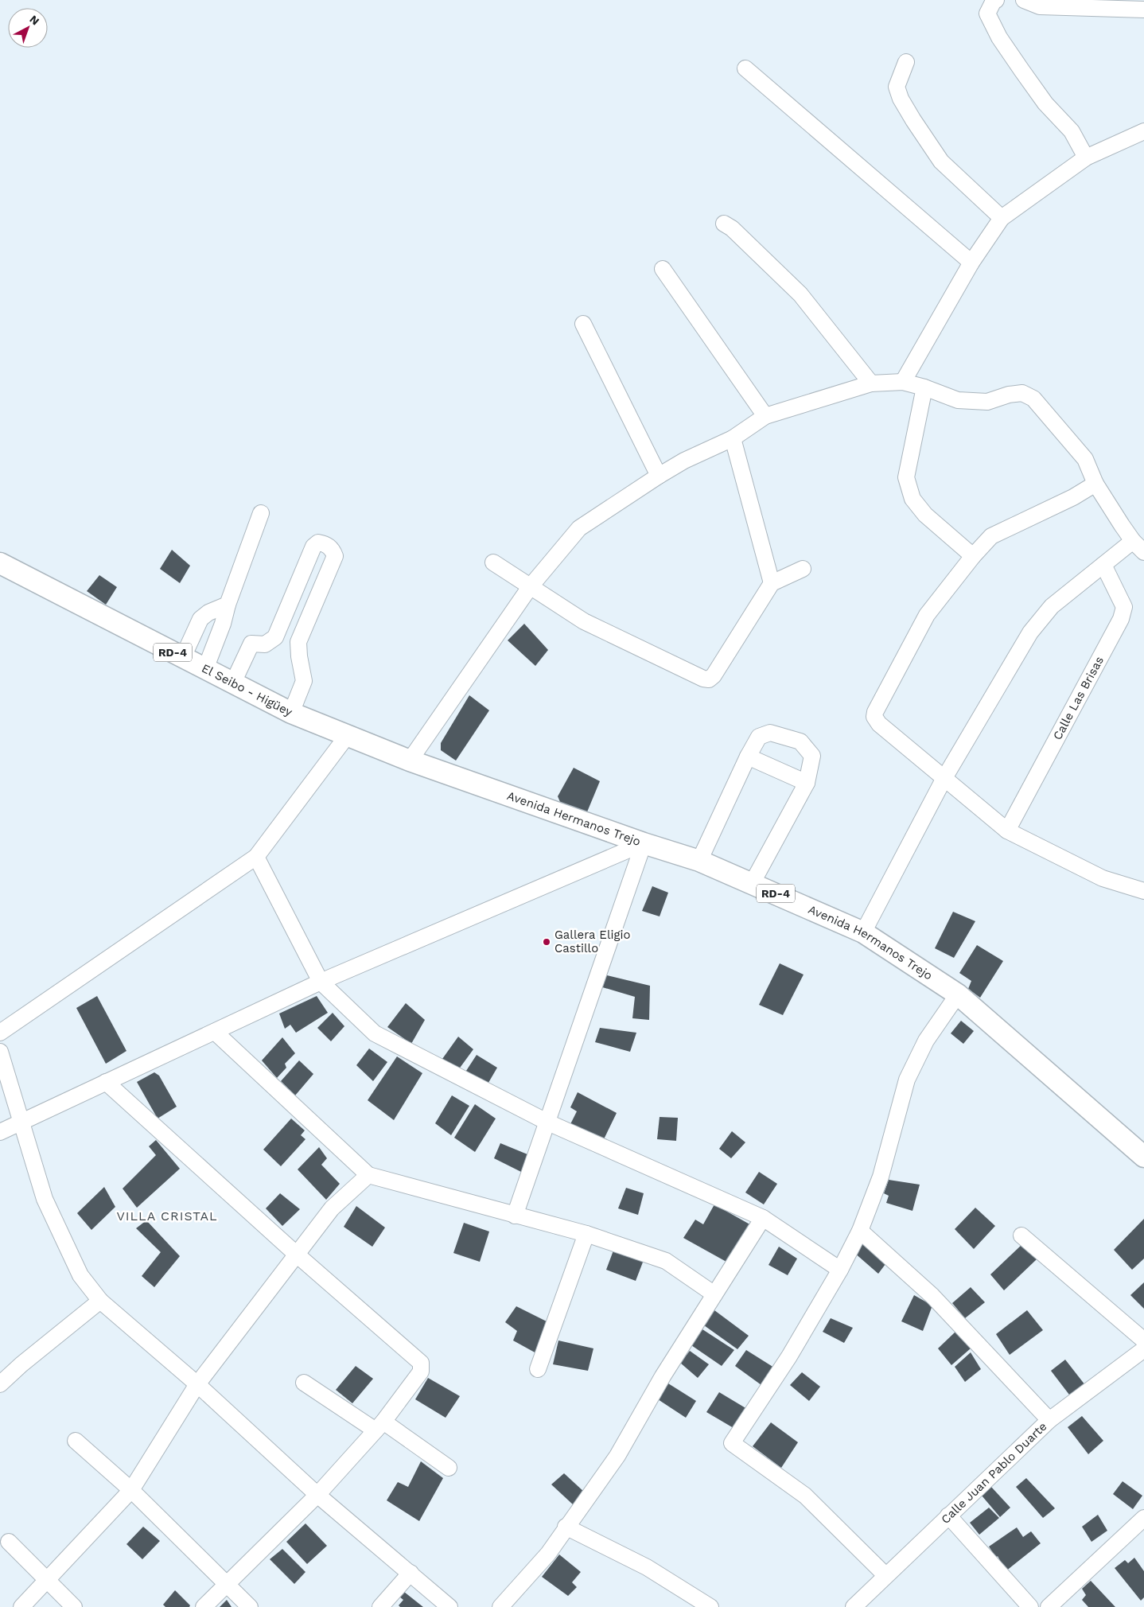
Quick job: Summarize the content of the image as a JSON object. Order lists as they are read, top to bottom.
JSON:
{
  "streets": {
    "main road": ["RD-4", "El Seibo - Higüey", "Avenida Hermanos Trejo"],
    "street": ["Calle Las Brisas", "Calle Juan Pablo Duarte"]
  },
  "crossings": [
    ["El Seibo - Higüey", "Avenida Hermanos Trejo"]
  ],
  "districts": ["VILLA CRISTAL"],
  "places": ["Gallera Eligio Castillo"],
  "north": "top right"
}
